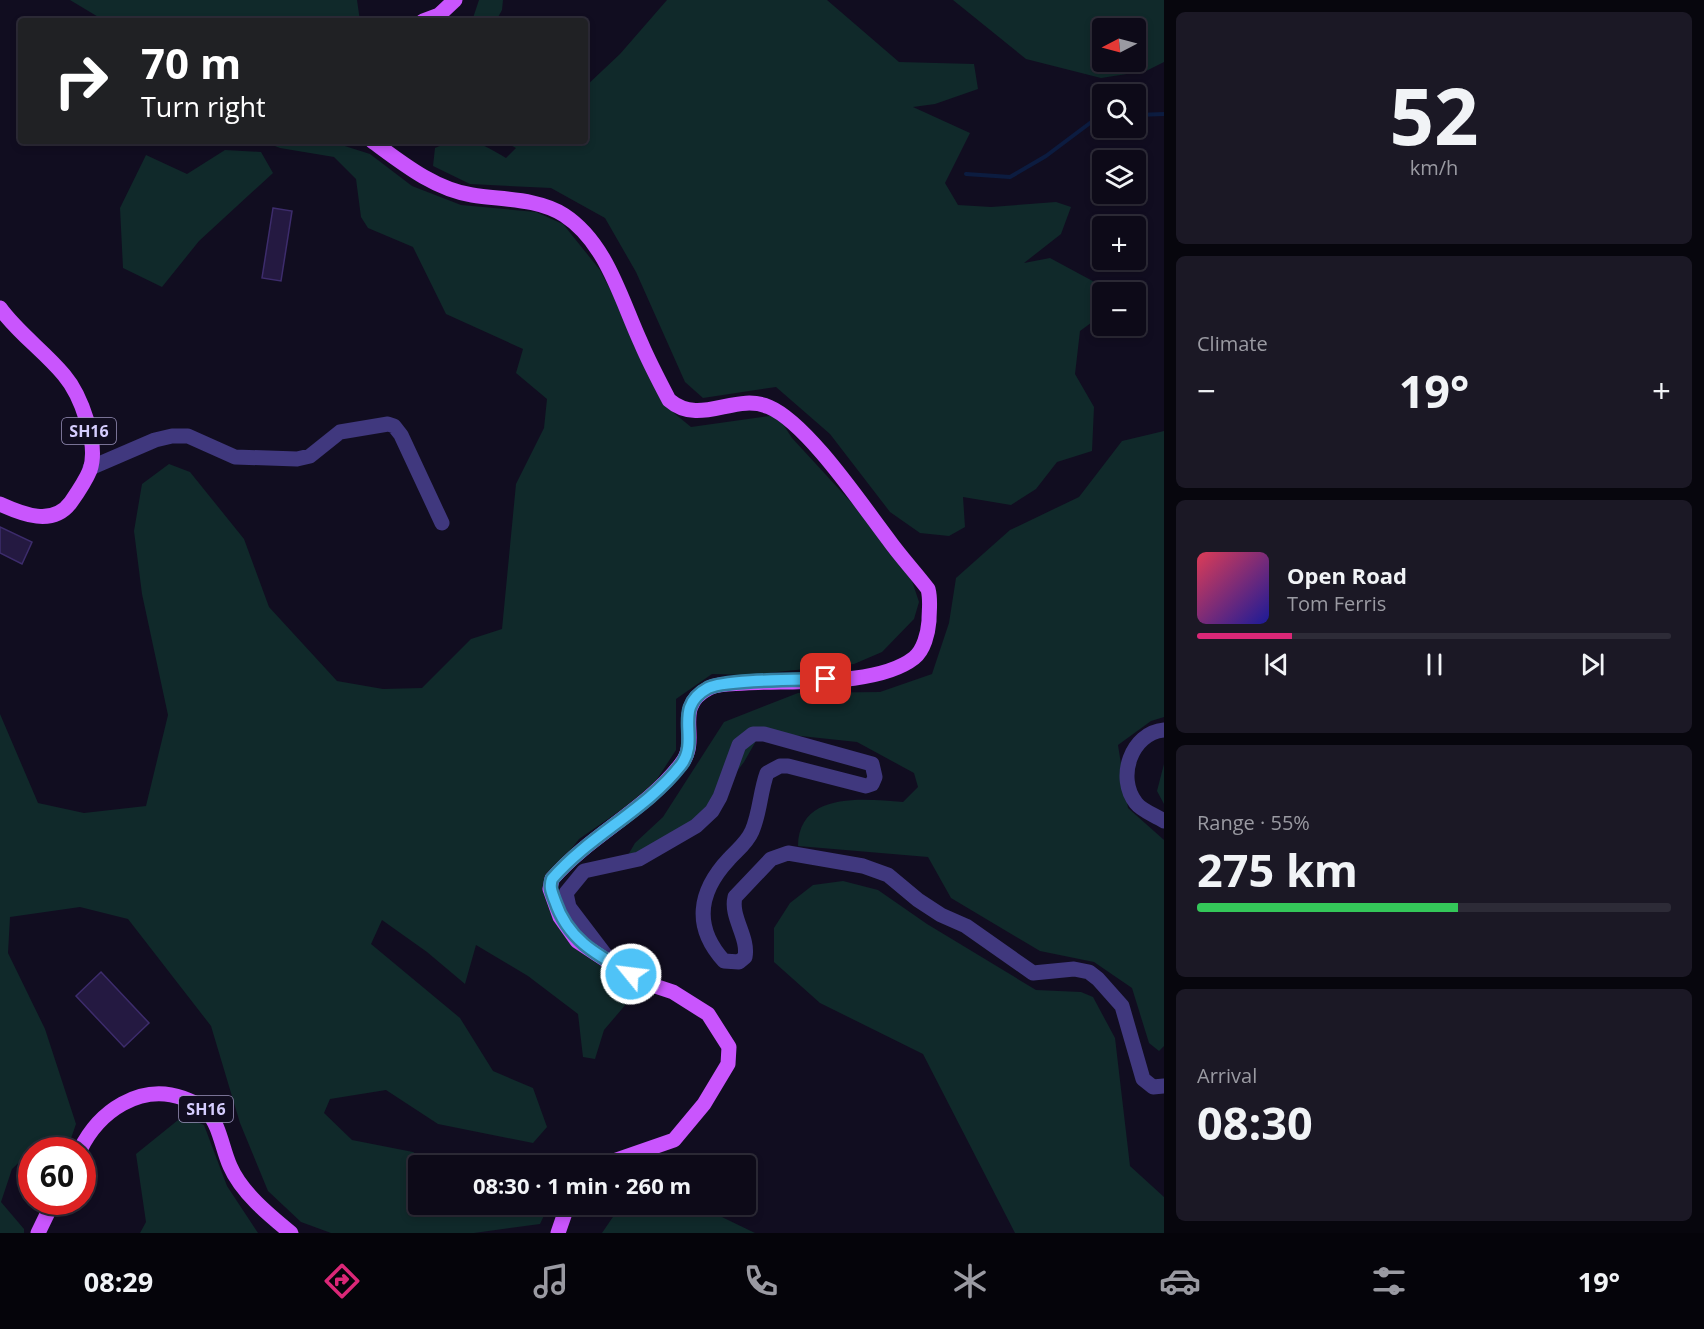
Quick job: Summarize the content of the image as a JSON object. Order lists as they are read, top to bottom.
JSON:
{
  "streets": {
    "main road": ["SH16"]
  },
  "north": "left",
  "page": {
    "tile": [
      ["52", "km/h"],
      "Climate",
      ["Range · 55%", "275 km"],
      ["Arrival", "08:30"]
    ],
    "map_buttons": ["+", "−"],
    "turn": ["70 m", "Turn right"],
    "heat": ["−", "19°", "+"],
    "song": ["Open Road", "Tom Ferris"],
    "limit": "60",
    "trip": "08:30 · 1 min · 260 m",
    "tabs": ["08:29", "19°"]
  }
}
